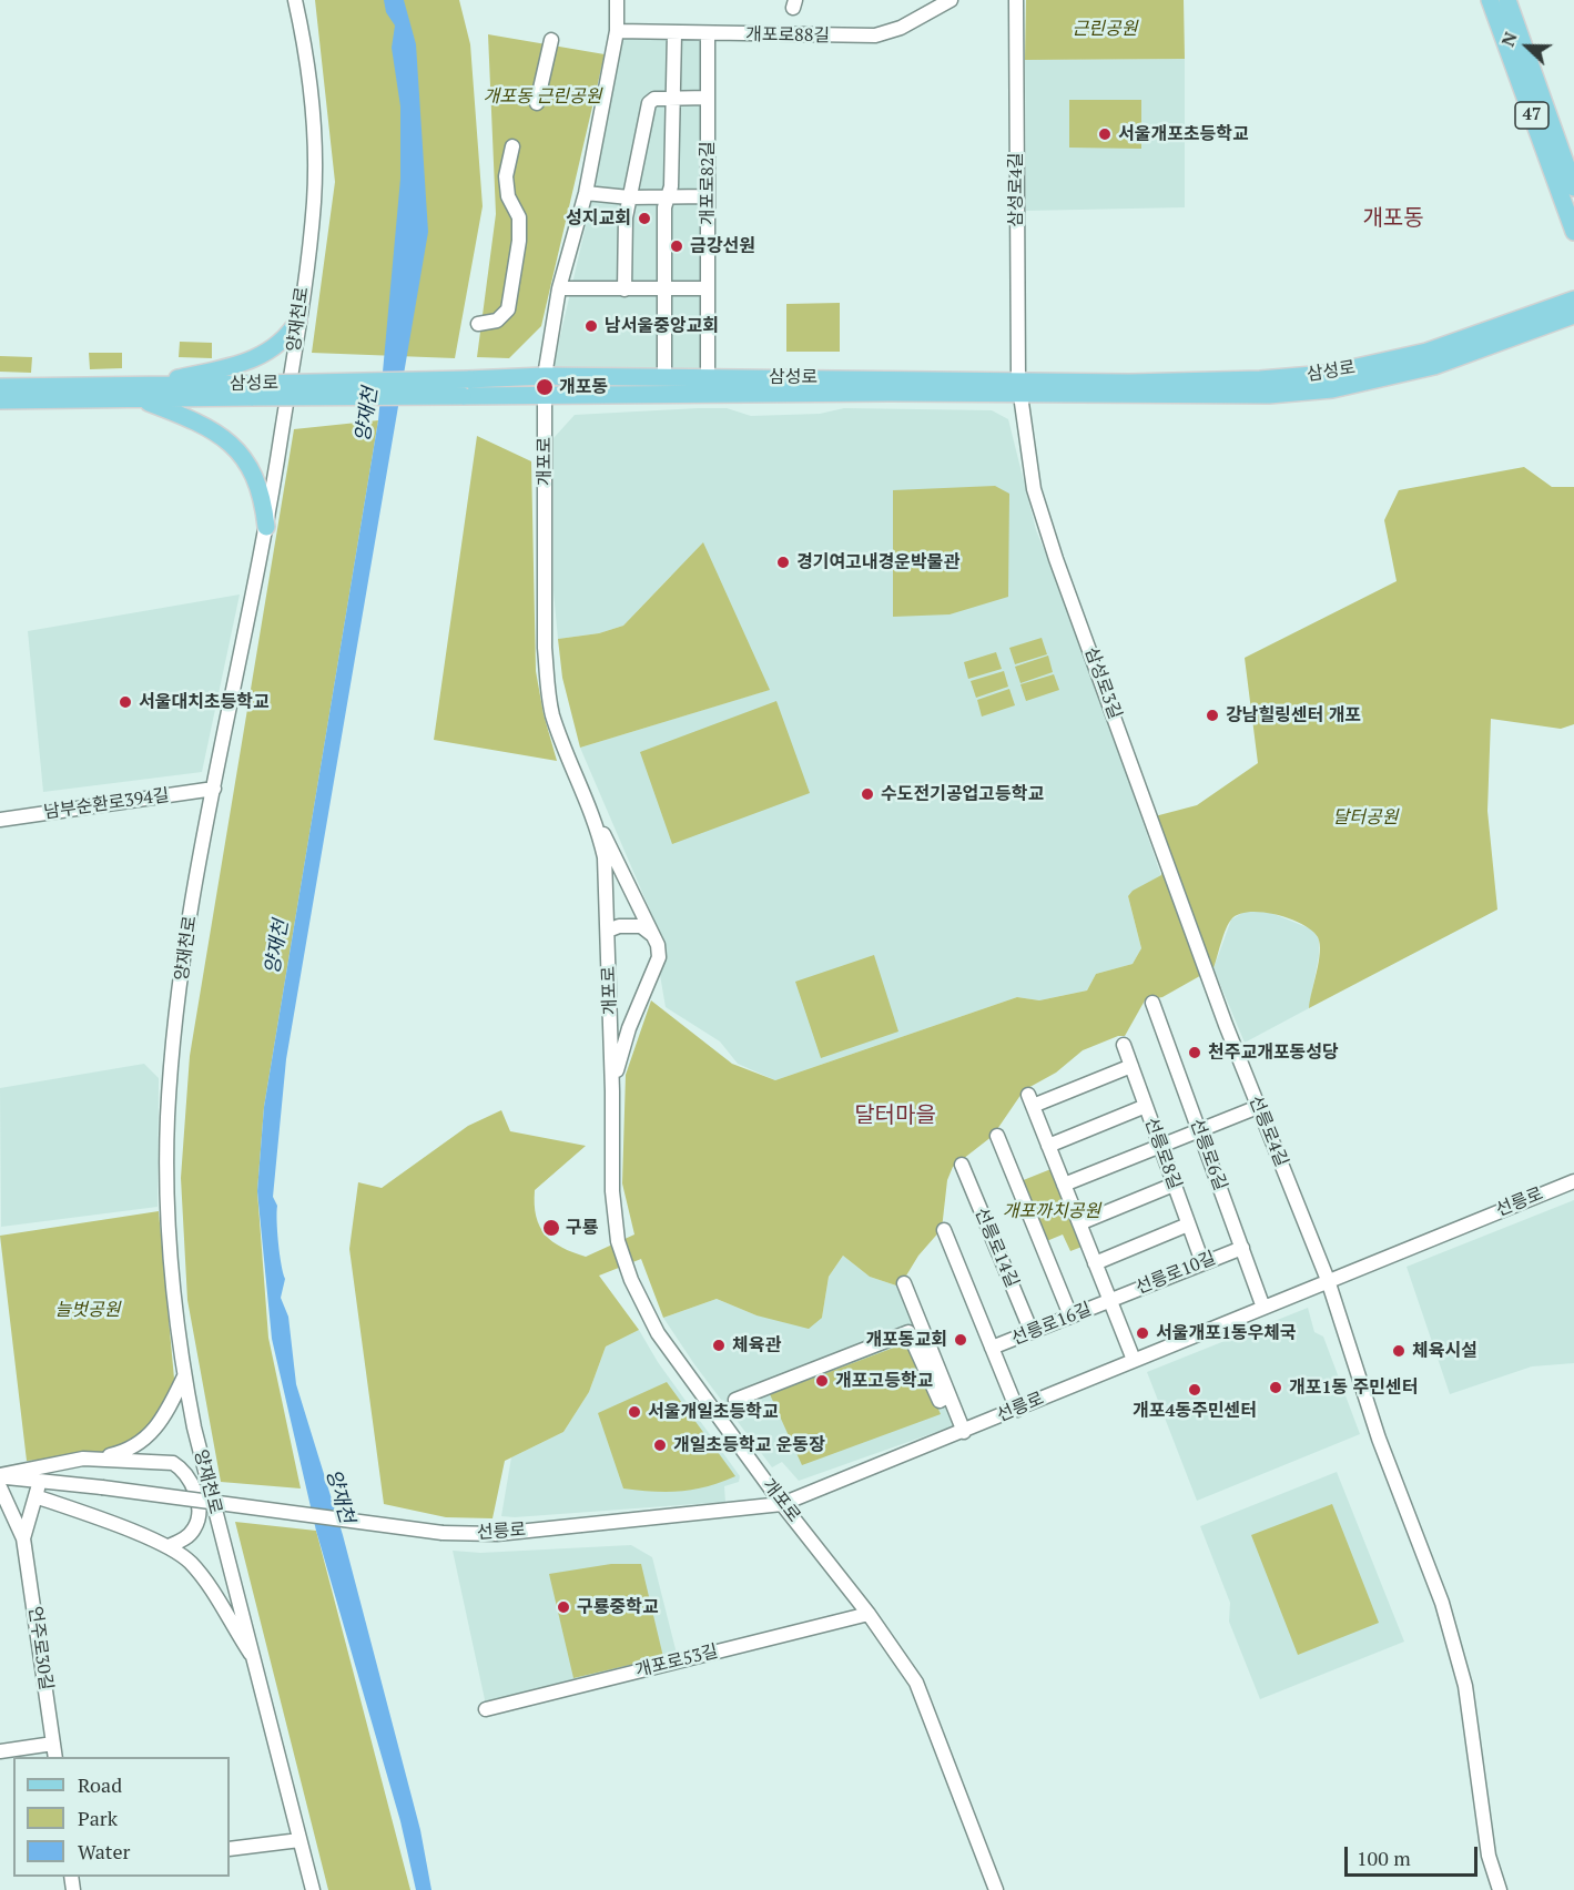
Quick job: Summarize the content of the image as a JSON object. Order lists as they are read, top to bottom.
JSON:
{
  "streets": {
    "main road": ["47", "삼성로"],
    "street": [
      "개포로88길",
      "개포로82길",
      "삼성로4길",
      "양재천로",
      "개포로",
      "삼성로3길",
      "남부순환로394길",
      "선릉로4길",
      "선릉로8길",
      "선릉로6길",
      "선릉로",
      "선릉로14길",
      "선릉로10길",
      "선릉로16길",
      "언주로30길",
      "개포로53길"
    ]
  },
  "crossings": [
    ["개포로88길", "개포로82길"],
    ["개포로88길", "개포로"],
    ["개포로82길", "삼성로"],
    ["삼성로4길", "삼성로"],
    ["삼성로4길", "삼성로3길"],
    ["양재천로", "남부순환로394길"],
    ["삼성로", "개포로"],
    ["삼성로", "삼성로3길"],
    ["개포로", "선릉로"],
    ["개포로", "개포로53길"],
    ["삼성로3길", "선릉로4길"],
    ["선릉로4길", "선릉로"],
    ["선릉로8길", "선릉로10길"],
    ["선릉로6길", "선릉로"],
    ["선릉로6길", "선릉로10길"],
    ["선릉로", "선릉로16길"],
    ["선릉로14길", "선릉로16길"],
    ["선릉로10길", "선릉로16길"]
  ],
  "districts": ["개포동", "달터마을"],
  "water": ["양재천"],
  "parks": [
    "근린공원",
    "개포동 근린공원",
    "달터공원",
    "개포까치공원",
    "늘벗공원"
  ],
  "places": [
    "서울개포초등학교",
    "성지교회",
    "금강선원",
    "남서울중앙교회",
    "개포동",
    "경기여고내경운박물관",
    "서울대치초등학교",
    "강남힐링센터 개포",
    "수도전기공업고등학교",
    "천주교개포동성당",
    "구룡",
    "서울개포1동우체국",
    "개포동교회",
    "체육관",
    "체육시설",
    "개포고등학교",
    "개포1동 주민센터",
    "개포4동주민센터",
    "서울개일초등학교",
    "개일초등학교 운동장",
    "구룡중학교"
  ],
  "legend": ["Road", "Park", "Water"],
  "scale_bar": "100 m",
  "north": "left"
}
